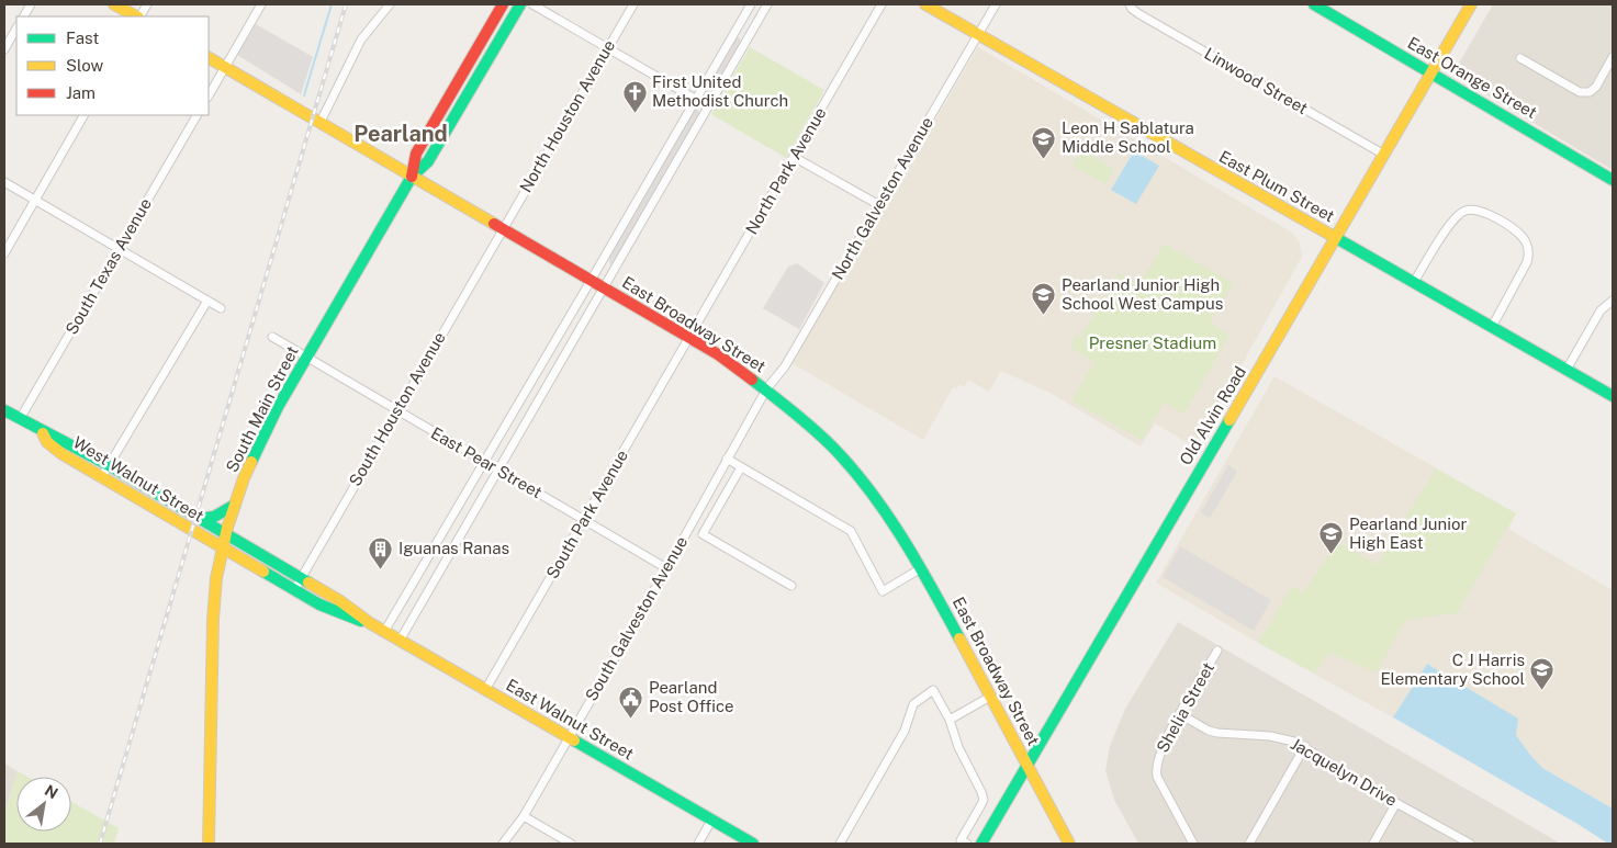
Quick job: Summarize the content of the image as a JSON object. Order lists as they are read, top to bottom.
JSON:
{
  "streets": {
    "street": [
      "East Orange Street",
      "Linwood Street",
      "North Houston Avenue",
      "North Park Avenue",
      "East Plum Street",
      "North Galveston Avenue",
      "South Texas Avenue",
      "East Broadway Street",
      "South Main Street",
      "South Houston Avenue",
      "Old Alvin Road",
      "East Pear Street",
      "West Walnut Street",
      "South Park Avenue",
      "South Galveston Avenue",
      "Shelia Street",
      "East Walnut Street",
      "Jacquelyn Drive"
    ]
  },
  "crossings": [
    ["East Orange Street", "Old Alvin Road"],
    ["Linwood Street", "Old Alvin Road"],
    ["North Houston Avenue", "East Broadway Street"],
    ["North Houston Avenue", "South Houston Avenue"],
    ["North Park Avenue", "East Broadway Street"],
    ["North Park Avenue", "South Park Avenue"],
    ["East Plum Street", "North Galveston Avenue"],
    ["East Plum Street", "Old Alvin Road"],
    ["North Galveston Avenue", "East Broadway Street"],
    ["North Galveston Avenue", "South Galveston Avenue"],
    ["South Texas Avenue", "West Walnut Street"],
    ["East Broadway Street", "South Main Street"],
    ["East Broadway Street", "South Houston Avenue"],
    ["East Broadway Street", "Old Alvin Road"],
    ["East Broadway Street", "South Park Avenue"],
    ["East Broadway Street", "South Galveston Avenue"],
    ["South Main Street", "East Pear Street"],
    ["South Main Street", "West Walnut Street"],
    ["South Main Street", "East Walnut Street"],
    ["South Houston Avenue", "East Pear Street"],
    ["South Houston Avenue", "East Walnut Street"],
    ["East Pear Street", "South Park Avenue"],
    ["East Pear Street", "South Galveston Avenue"],
    ["West Walnut Street", "East Walnut Street"],
    ["South Park Avenue", "East Walnut Street"],
    ["South Galveston Avenue", "East Walnut Street"],
    ["Shelia Street", "Jacquelyn Drive"]
  ],
  "districts": ["Pearland"],
  "parks": ["Presner Stadium"],
  "places": {
    "church": ["First United Methodist Church"],
    "school or university": [
      "Leon H Sablatura Middle School",
      "Pearland Junior High School West Campus",
      "Pearland Junior High East",
      "C J Harris Elementary School"
    ],
    "building": ["Iguanas Ranas"],
    "public building": ["Pearland Post Office"]
  },
  "legend": ["Fast", "Slow", "Jam"],
  "north": "top right"
}
